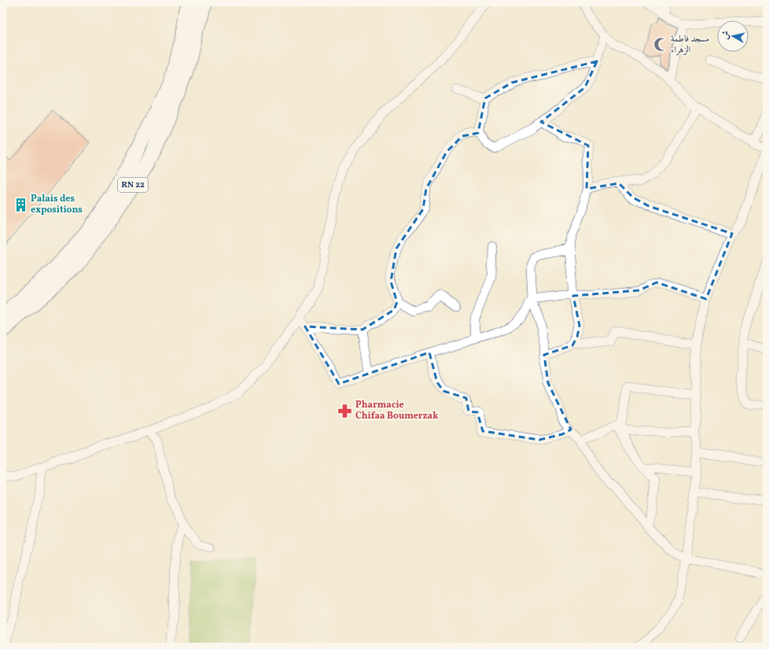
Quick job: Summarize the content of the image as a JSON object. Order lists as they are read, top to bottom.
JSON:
{
  "streets": {
    "highway": ["RN 22"]
  },
  "places": {
    "mosque": ["مسجد فاطمة الزهراء"],
    "building": ["Palais des expositions"],
    "pharmacy": ["Pharmacie Chifaa Boumerzak"]
  },
  "north": "left"
}
